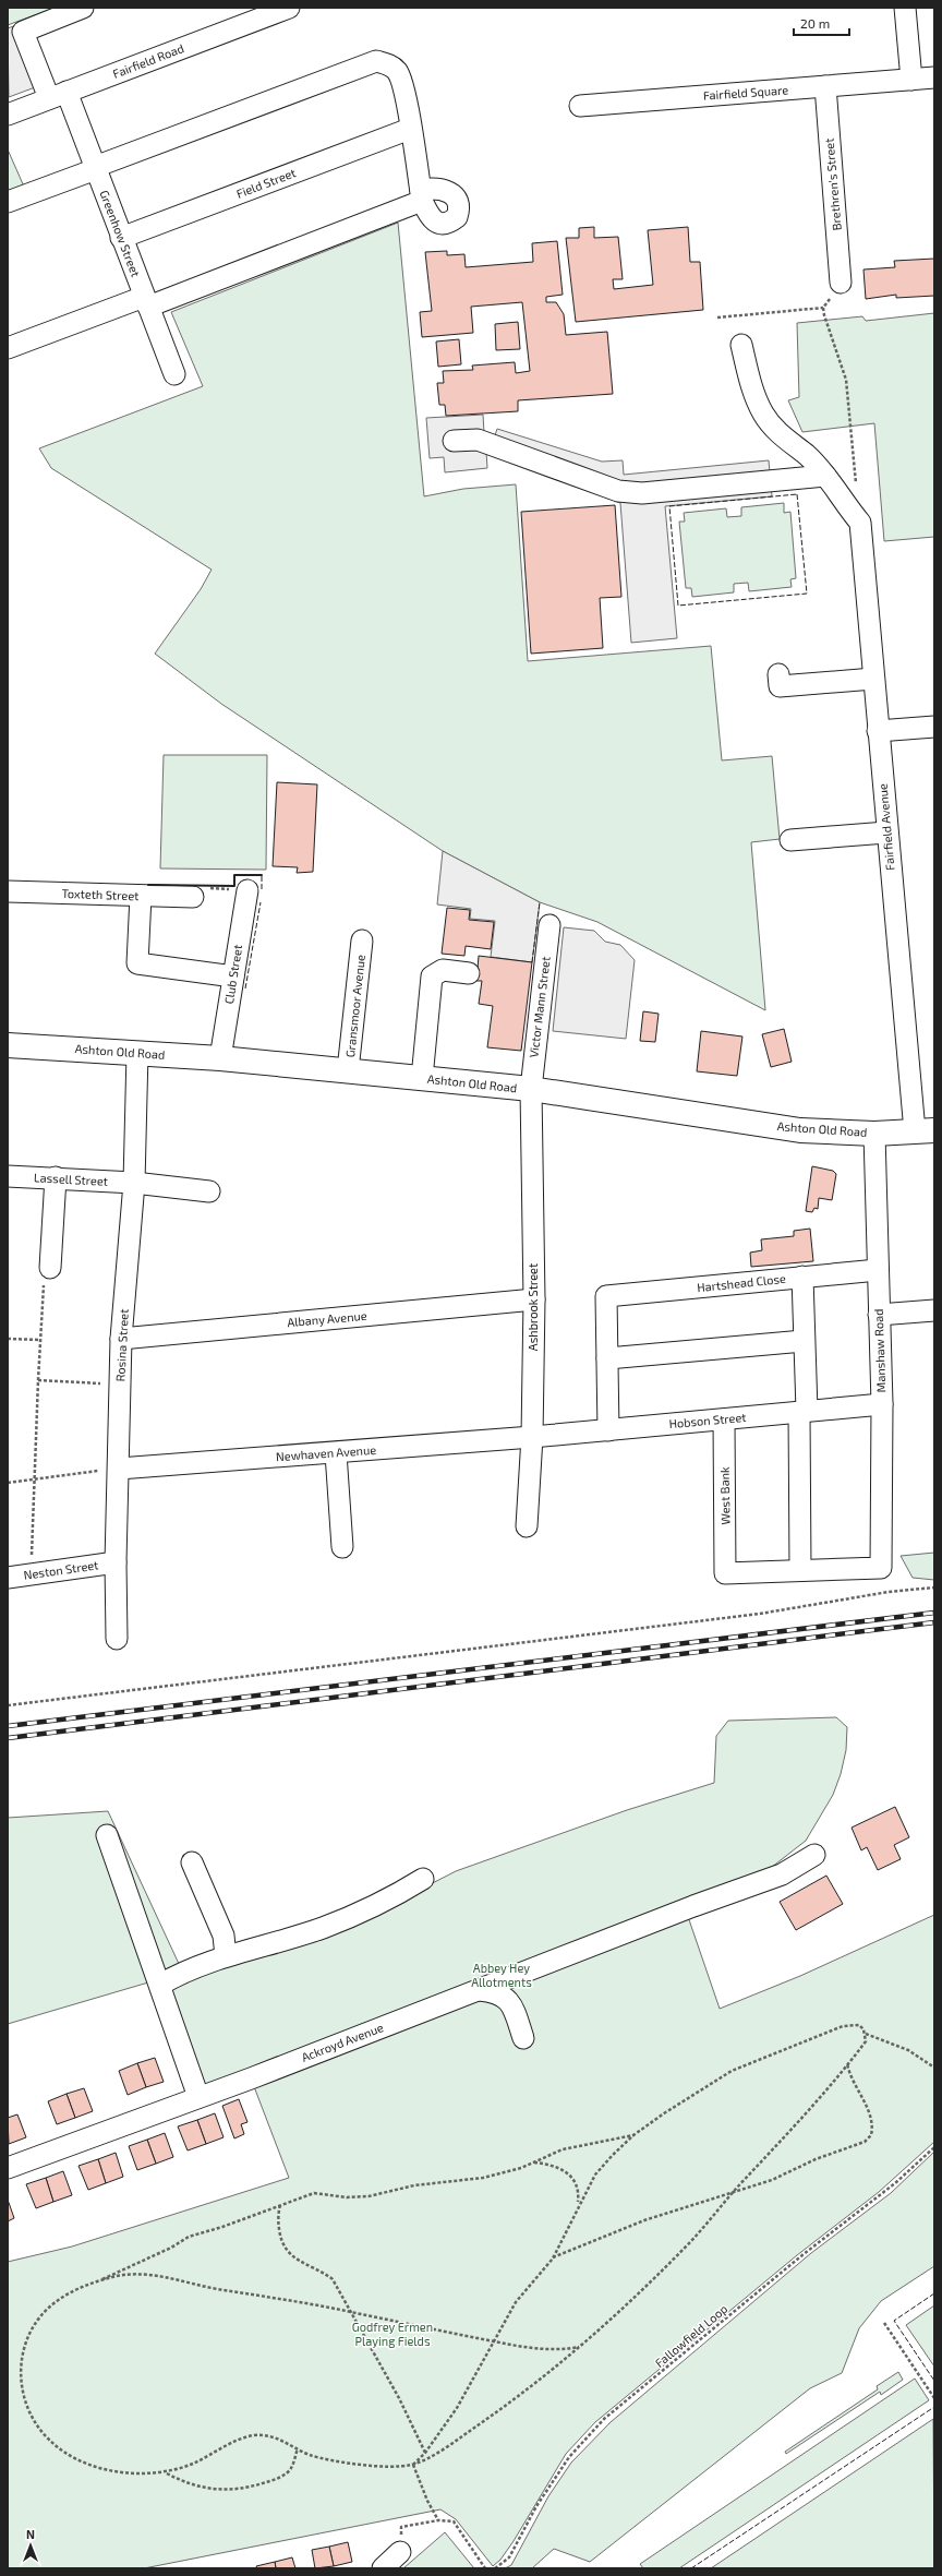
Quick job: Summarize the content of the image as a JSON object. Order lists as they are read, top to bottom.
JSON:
{
  "streets": {
    "highway": ["Ashton Old Road"],
    "street": [
      "Fairfield Road",
      "Fairfield Square",
      "Field Street",
      "Brethren's Street",
      "Greenhow Street",
      "Fairfield Avenue",
      "Toxteth Street",
      "Club Street",
      "Gransmoor Avenue",
      "Victor Mann Street",
      "Lassell Street",
      "Hartshead Close",
      "Ashbrook Street",
      "Albany Avenue",
      "Rosina Street",
      "Manshaw Road",
      "Hobson Street",
      "Newhaven Avenue",
      "West Bank",
      "Neston Street",
      "Ackroyd Avenue"
    ],
    "path": ["Fallowfield Loop"]
  },
  "crossings": [
    ["Fairfield Road", "Greenhow Street"],
    ["Fairfield Square", "Brethren's Street"],
    ["Field Street", "Greenhow Street"],
    ["Fairfield Avenue", "Ashton Old Road"],
    ["Club Street", "Ashton Old Road"],
    ["Gransmoor Avenue", "Ashton Old Road"],
    ["Victor Mann Street", "Ashton Old Road"],
    ["Victor Mann Street", "Ashbrook Street"],
    ["Ashton Old Road", "Ashbrook Street"],
    ["Ashton Old Road", "Rosina Street"],
    ["Ashton Old Road", "Manshaw Road"],
    ["Lassell Street", "Rosina Street"],
    ["Hartshead Close", "Manshaw Road"],
    ["Ashbrook Street", "Albany Avenue"],
    ["Ashbrook Street", "Hobson Street"],
    ["Ashbrook Street", "Newhaven Avenue"],
    ["Albany Avenue", "Rosina Street"],
    ["Rosina Street", "Newhaven Avenue"],
    ["Rosina Street", "Neston Street"],
    ["Manshaw Road", "Hobson Street"],
    ["Manshaw Road", "West Bank"],
    ["Hobson Street", "Newhaven Avenue"],
    ["Hobson Street", "West Bank"]
  ],
  "parks": ["Abbey Hey Allotments", "Godfrey Ermen Playing Fields"],
  "scale_bar": "20 m",
  "north": "top"
}
